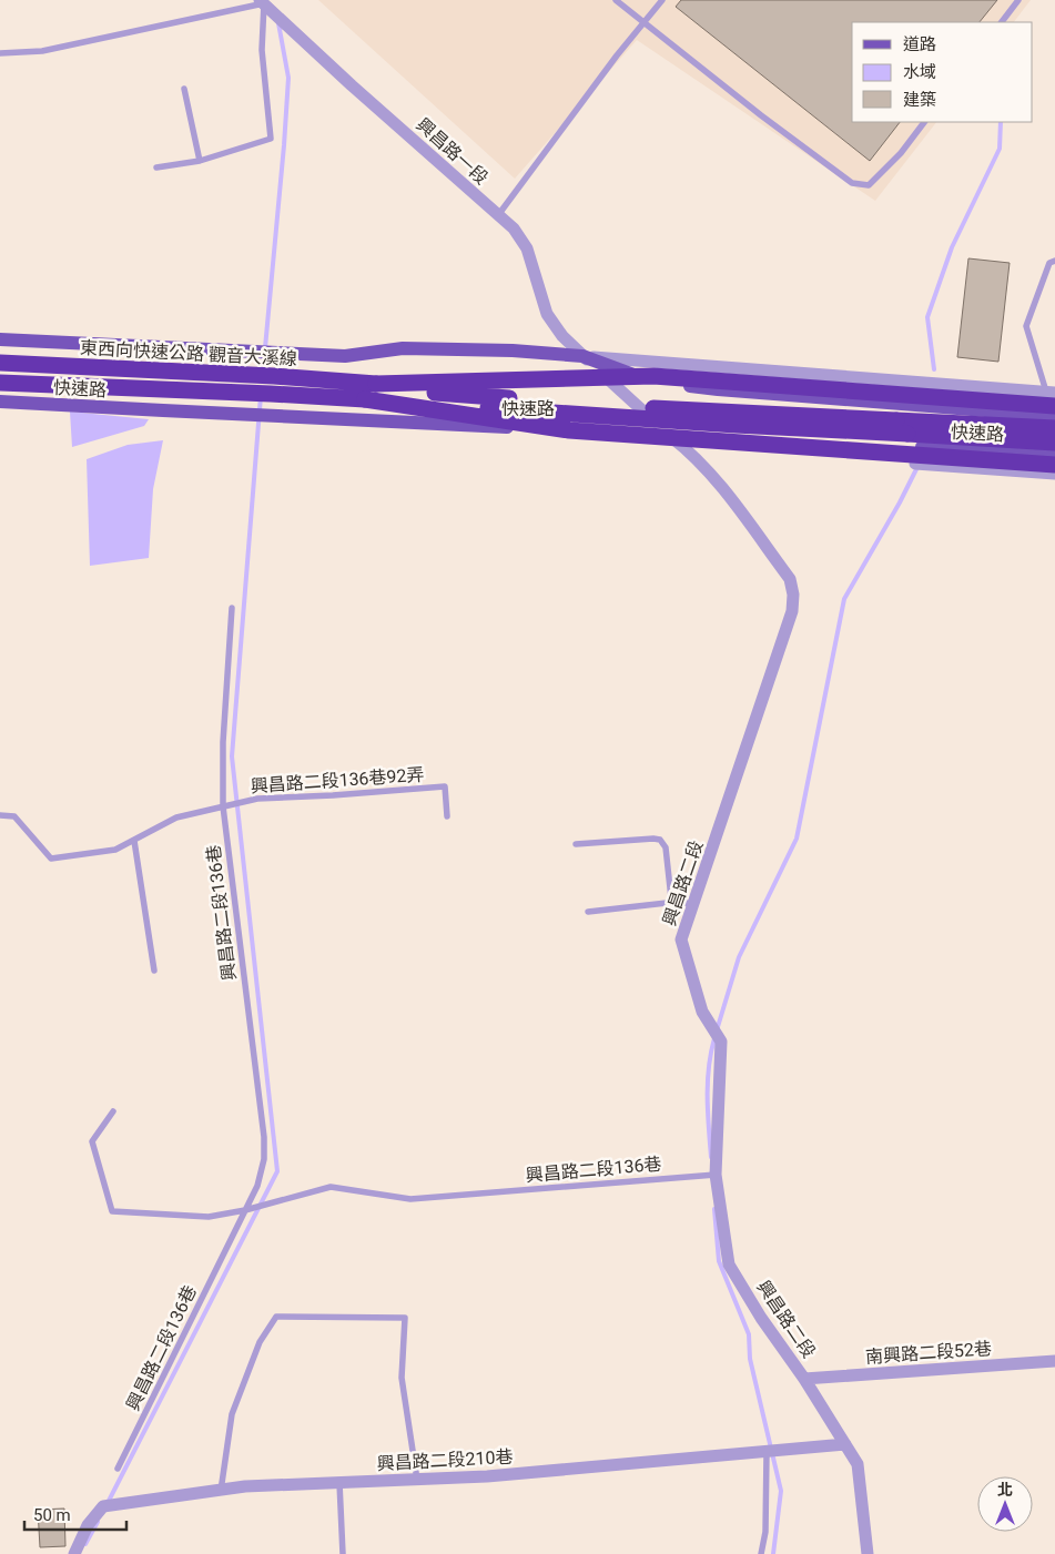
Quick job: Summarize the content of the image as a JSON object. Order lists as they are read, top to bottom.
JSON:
{
  "streets": {
    "highway": ["東西向快速公路 觀音大溪線"],
    "main road": ["快速路"],
    "street": [
      "興昌路一段",
      "興昌路二段",
      "南興路二段52巷",
      "興昌路二段210巷"
    ],
    "lane": ["興昌路二段136巷92弄", "興昌路二段136巷"]
  },
  "crossings": [
    ["興昌路一段", "快速路"],
    ["興昌路一段", "興昌路二段"],
    ["快速路", "興昌路二段"],
    ["興昌路二段136巷92弄", "興昌路二段136巷"],
    ["興昌路二段", "興昌路二段136巷"],
    ["興昌路二段", "南興路二段52巷"],
    ["興昌路二段", "興昌路二段210巷"]
  ],
  "legend": ["道路", "水域", "建築"],
  "scale_bar": "50 m",
  "north": "top"
}
